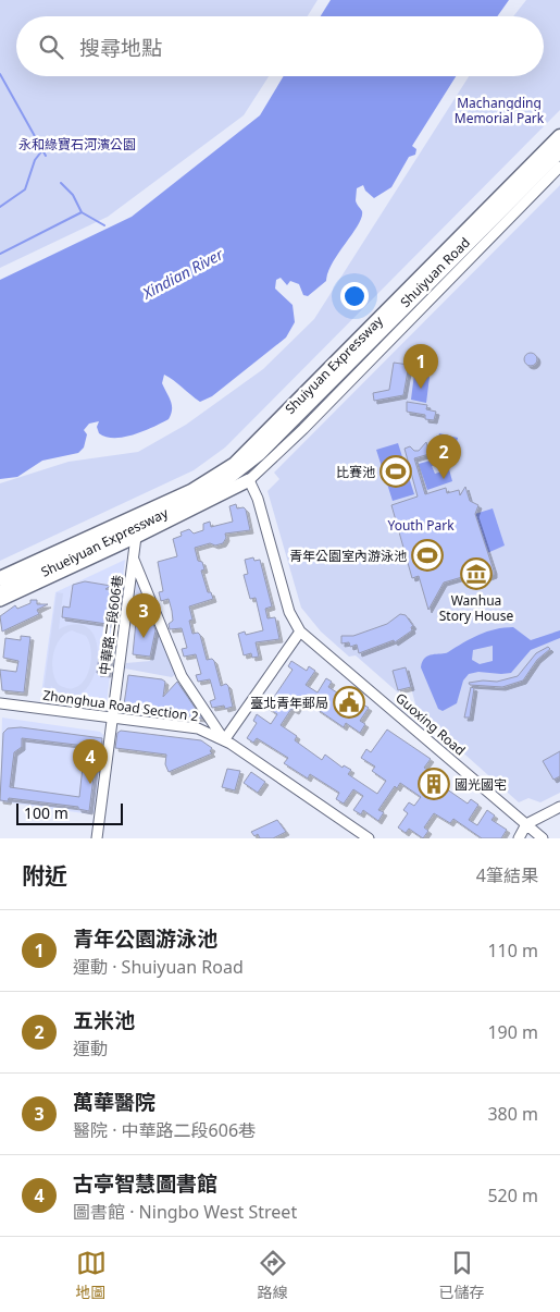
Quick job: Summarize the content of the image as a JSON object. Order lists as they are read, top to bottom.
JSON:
{
  "streets": {
    "highway": ["Shuiyuan Expressway"],
    "main road": ["Shuiyuan Road"],
    "street": ["中華路二段606巷", "Zhonghua Road Section 2", "Guoxing Road"]
  },
  "crossings": [
    ["Shuiyuan Road", "中華路二段606巷"],
    ["Shuiyuan Road", "Guoxing Road"],
    ["中華路二段606巷", "Zhonghua Road Section 2"]
  ],
  "water": ["Xindian River"],
  "parks": ["Machangding Memorial Park", "永和綠寶石河濱公園", "Youth Park"],
  "places": {
    "sports": ["比賽池", "青年公園室內游泳池"],
    "museum": ["Wanhua Story House"],
    "public building": ["臺北青年郵局"],
    "building": ["國光國宅"]
  },
  "scale_bar": "100 m",
  "page": {
    "search": "搜尋地點",
    "pins": [
      "1",
      "2",
      "3",
      "4"
    ],
    "scale": "100 m",
    "heading": ["附近", "4筆結果"],
    "list": [
      {
        "mark": "1",
        "name": "青年公園游泳池",
        "note": "運動 · Shuiyuan Road",
        "value": "110 m"
      },
      {
        "mark": "2",
        "name": "五米池",
        "note": "運動",
        "value": "190 m"
      },
      {
        "mark": "3",
        "name": "萬華醫院",
        "note": "醫院 · 中華路二段606巷",
        "value": "380 m"
      },
      {
        "mark": "4",
        "name": "古亭智慧圖書館",
        "note": "圖書館 · Ningbo West Street",
        "value": "520 m"
      }
    ],
    "nav": ["地圖", "路線", "已儲存"]
  }
}
